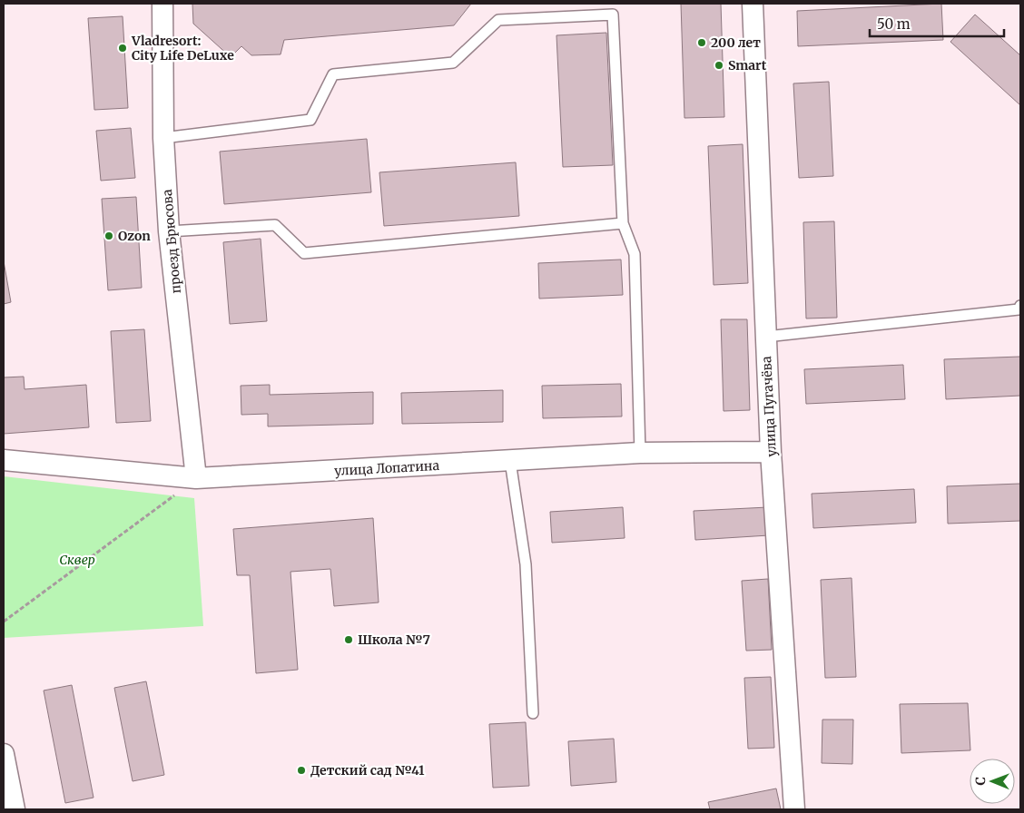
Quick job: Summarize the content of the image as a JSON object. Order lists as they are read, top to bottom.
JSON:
{
  "streets": {
    "street": ["проезд Брюсова", "улица Пугачёва", "улица Лопатина"]
  },
  "crossings": [
    ["проезд Брюсова", "улица Лопатина"],
    ["улица Пугачёва", "улица Лопатина"]
  ],
  "parks": ["Сквер"],
  "places": [
    "200 лет",
    "Vladresort: City Life DeLuxe",
    "Smart",
    "Ozon",
    "Школа №7",
    "Детский сад №41"
  ],
  "scale_bar": "50 m",
  "north": "left"
}
